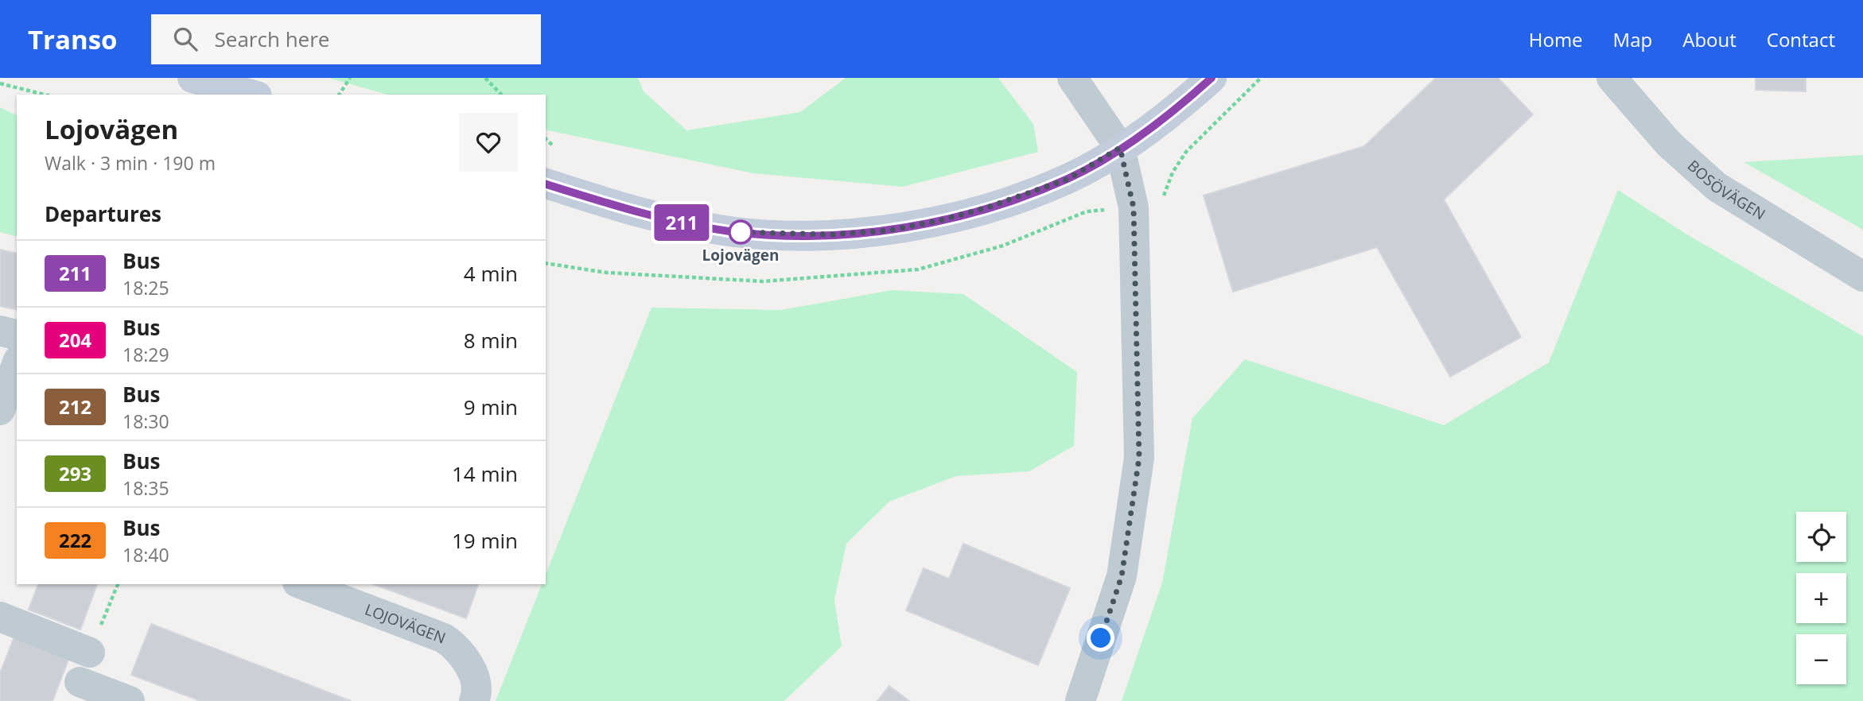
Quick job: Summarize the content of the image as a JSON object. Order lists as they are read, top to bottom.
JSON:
{
  "streets": {
    "street": ["BOSÖVÄGEN", "LOJOVÄGEN"]
  },
  "places": ["Lojovägen"],
  "lines": ["bus line 211"],
  "page": {
    "header": "Transo",
    "search": "Search here",
    "nav": [
      "Home",
      "Map",
      "About",
      "Contact"
    ],
    "on_map": "211",
    "heading": [
      ["Lojovägen", "Walk · 3 min · 190 m"],
      "Departures"
    ],
    "list": [
      {
        "mark": "211",
        "name": "Bus",
        "note": "18:25",
        "value": "4 min"
      },
      {
        "mark": "204",
        "name": "Bus",
        "note": "18:29",
        "value": "8 min"
      },
      {
        "mark": "212",
        "name": "Bus",
        "note": "18:30",
        "value": "9 min"
      },
      {
        "mark": "293",
        "name": "Bus",
        "note": "18:35",
        "value": "14 min"
      },
      {
        "mark": "222",
        "name": "Bus",
        "note": "18:40",
        "value": "19 min"
      }
    ],
    "map_buttons": ["+", "−"]
  }
}
